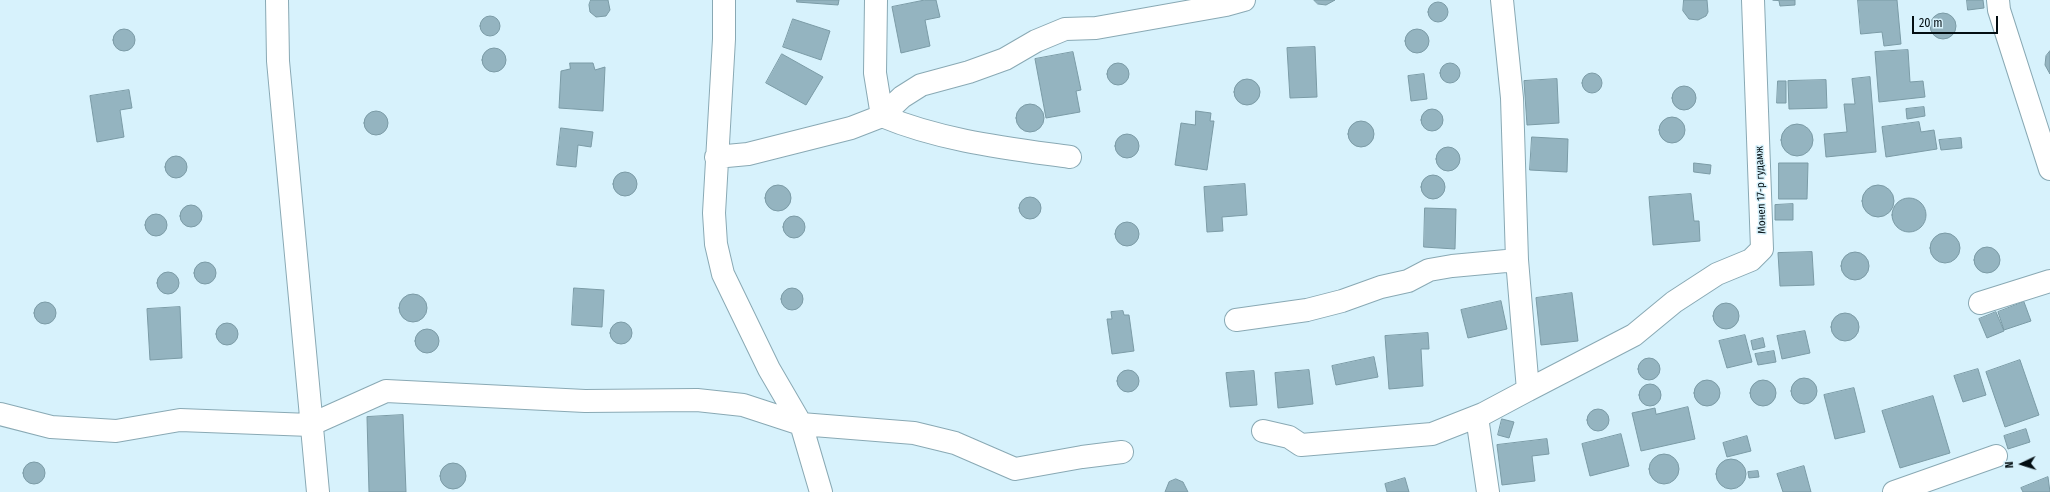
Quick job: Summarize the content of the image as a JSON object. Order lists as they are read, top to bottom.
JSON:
{
  "streets": {
    "street": ["Монел 17-р гудамж"]
  },
  "scale_bar": "20 m",
  "north": "left"
}
